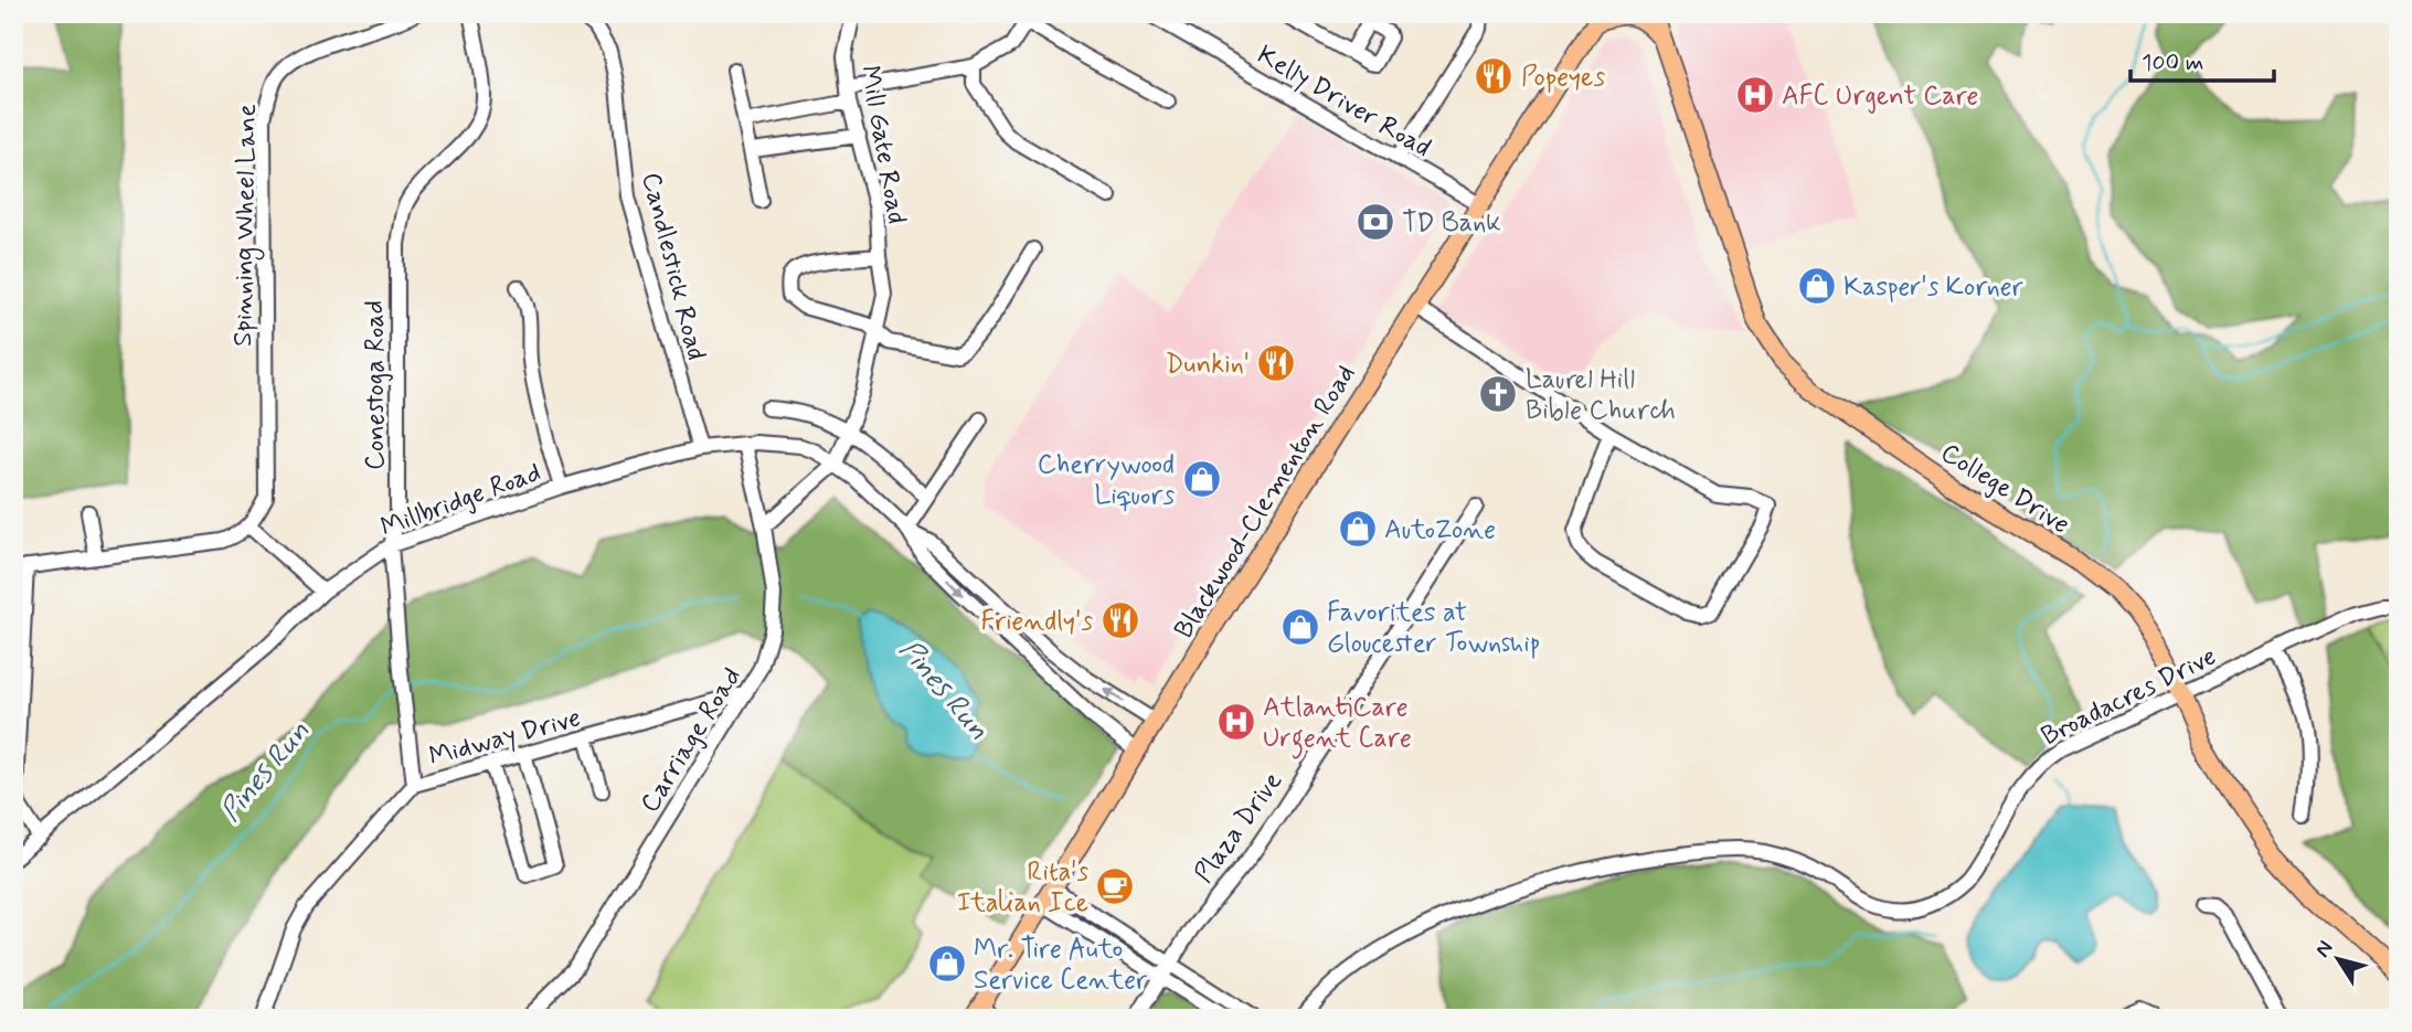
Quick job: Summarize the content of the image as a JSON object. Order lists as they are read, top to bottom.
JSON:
{
  "streets": {
    "main road": ["College Drive", "Blackwood-Clementon Road"],
    "street": [
      "Kelly Driver Road",
      "Mill Gate Road",
      "Spinning Wheel Lane",
      "Candlestick Road",
      "Conestoga Road",
      "Millbridge Road",
      "Broadacres Drive",
      "Midway Drive",
      "Carriage Road",
      "Plaza Drive"
    ]
  },
  "crossings": [
    ["Kelly Driver Road", "Blackwood-Clementon Road"],
    ["Mill Gate Road", "Millbridge Road"],
    ["Candlestick Road", "Millbridge Road"],
    ["Conestoga Road", "Millbridge Road"],
    ["Conestoga Road", "Midway Drive"],
    ["College Drive", "Broadacres Drive"],
    ["Millbridge Road", "Blackwood-Clementon Road"],
    ["Millbridge Road", "Carriage Road"],
    ["Midway Drive", "Carriage Road"]
  ],
  "water": ["Pines Run"],
  "places": {
    "restaurant": ["Popeyes", "Dunkin'", "Friendly's"],
    "hospital": ["AFC Urgent Care", "AtlantiCare Urgent Care"],
    "bank": ["TD Bank"],
    "shop": [
      "Kasper's Korner",
      "Cherrywood Liquors",
      "AutoZone",
      "Favorites at Gloucester Township",
      "Mr. Tire Auto Service Center"
    ],
    "church": ["Laurel Hill Bible Church"],
    "cafe": ["Rita's Italian Ice"]
  },
  "scale_bar": "100 m",
  "north": "top left"
}
